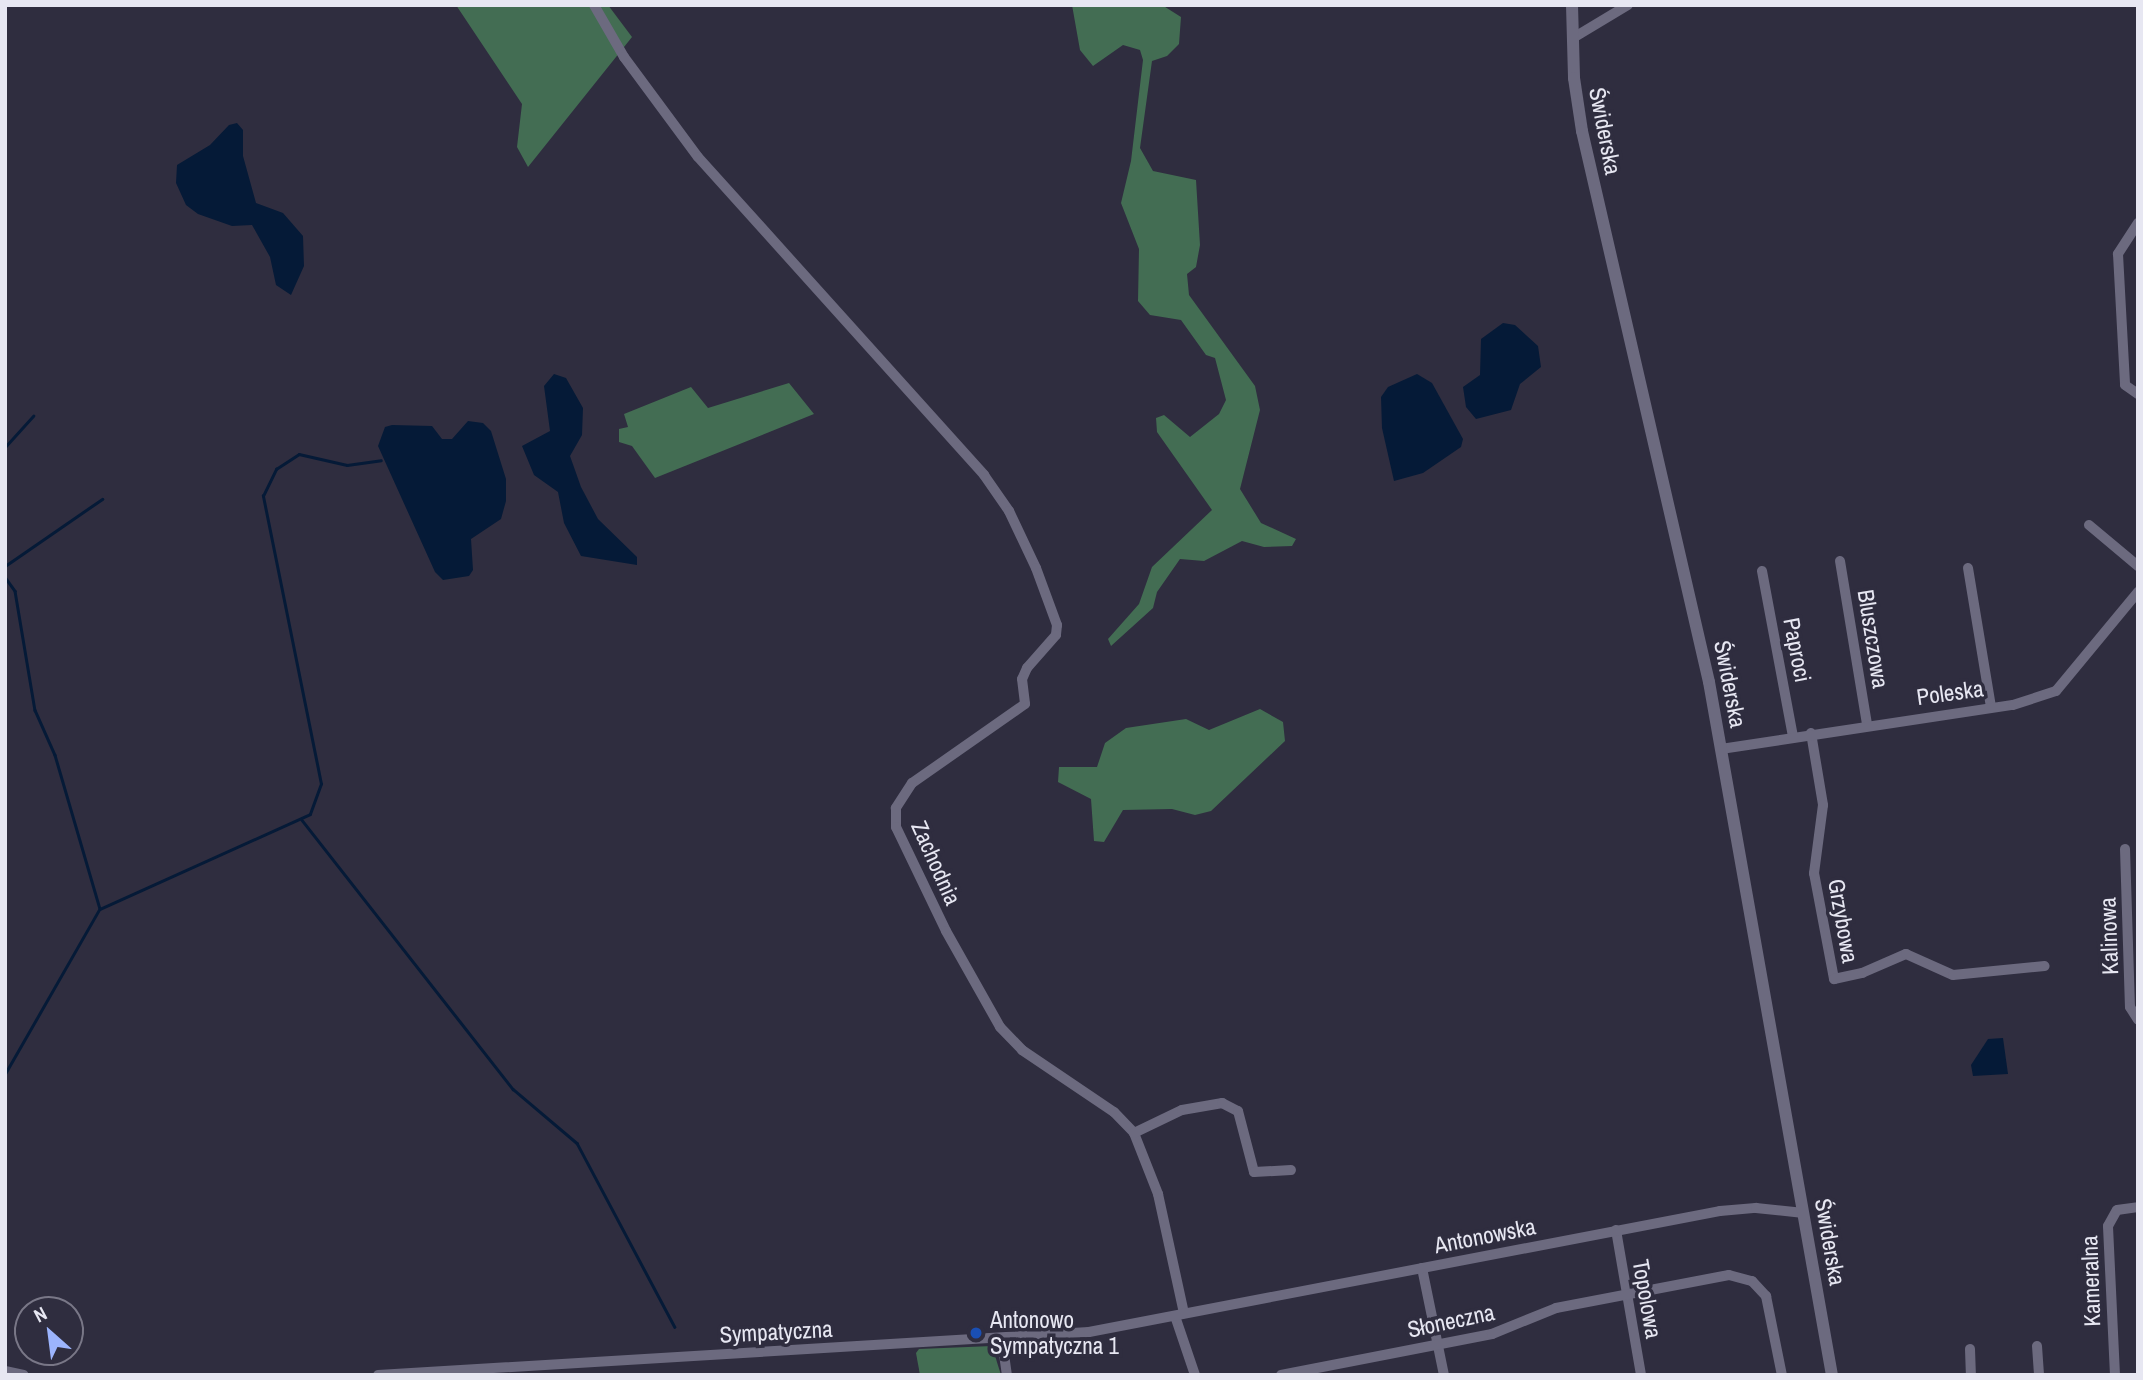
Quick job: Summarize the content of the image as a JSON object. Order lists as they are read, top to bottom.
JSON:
{
  "streets": {
    "street": [
      "Świderska",
      "Bluszczowa",
      "Paproci",
      "Poleska",
      "Zachodnia",
      "Grzybowa",
      "Kalinowa",
      "Antonowska",
      "Kameralna",
      "Topolowa",
      "Słoneczna",
      "Sympatyczna"
    ]
  },
  "crossings": [
    ["Świderska", "Poleska"],
    ["Świderska", "Antonowska"],
    ["Bluszczowa", "Poleska"],
    ["Paproci", "Poleska"],
    ["Poleska", "Grzybowa"],
    ["Zachodnia", "Antonowska"],
    ["Zachodnia", "Sympatyczna"],
    ["Antonowska", "Topolowa"],
    ["Antonowska", "Sympatyczna"],
    ["Topolowa", "Słoneczna"]
  ],
  "places": ["Antonowo Sympatyczna 1"],
  "north": "top left"
}
